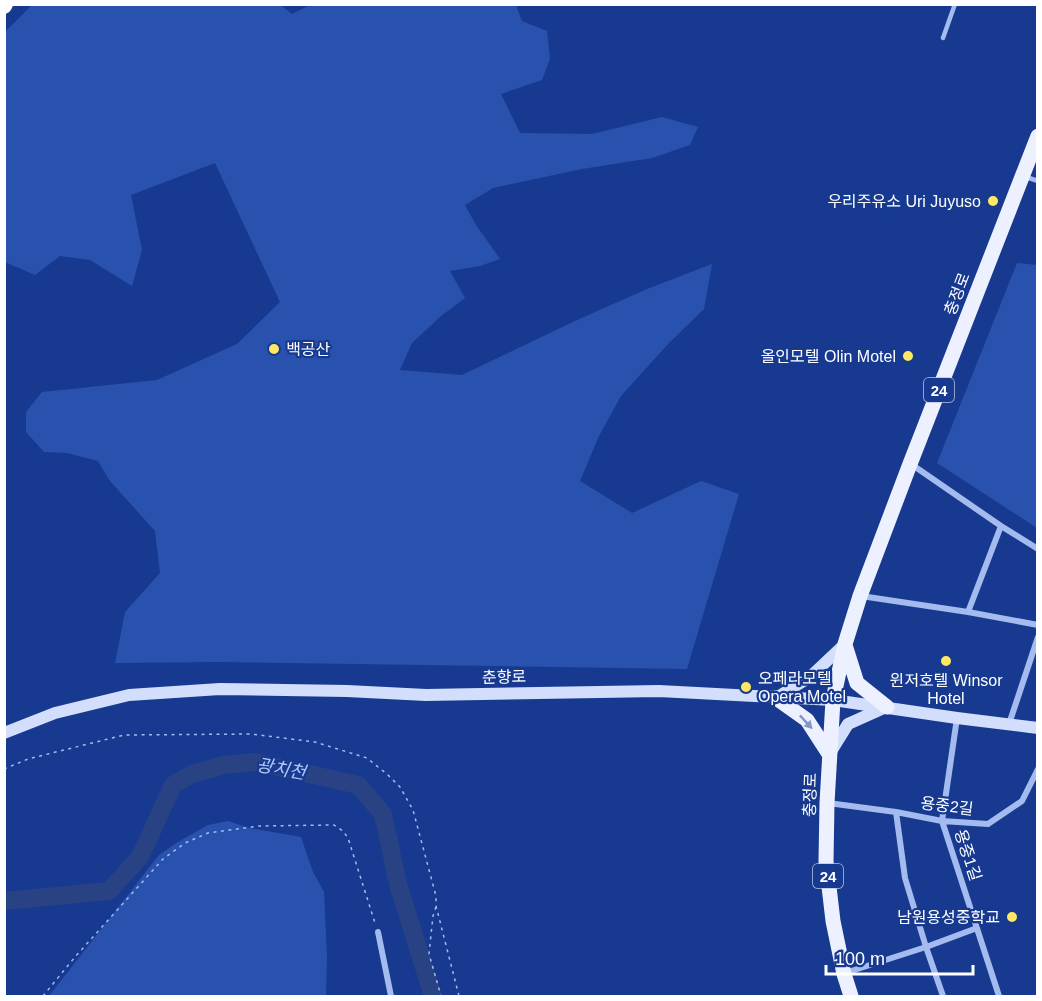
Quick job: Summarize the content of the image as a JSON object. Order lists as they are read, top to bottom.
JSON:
{
  "streets": {
    "main road": ["충정로", "24"],
    "street": ["춘향로", "용중2길", "용중1길"]
  },
  "crossings": [
    ["충정로", "춘향로"],
    ["충정로", "용중2길"],
    ["춘향로", "용중1길"],
    ["용중2길", "용중1길"]
  ],
  "water": ["광치천"],
  "places": [
    "우리주유소 Uri Juyuso",
    "백공산",
    "올인모텔 Olin Motel",
    "윈저호텔 Winsor Hotel",
    "오페라모텔 Opera Motel",
    "남원용성중학교"
  ],
  "scale_bar": "100 m"
}
